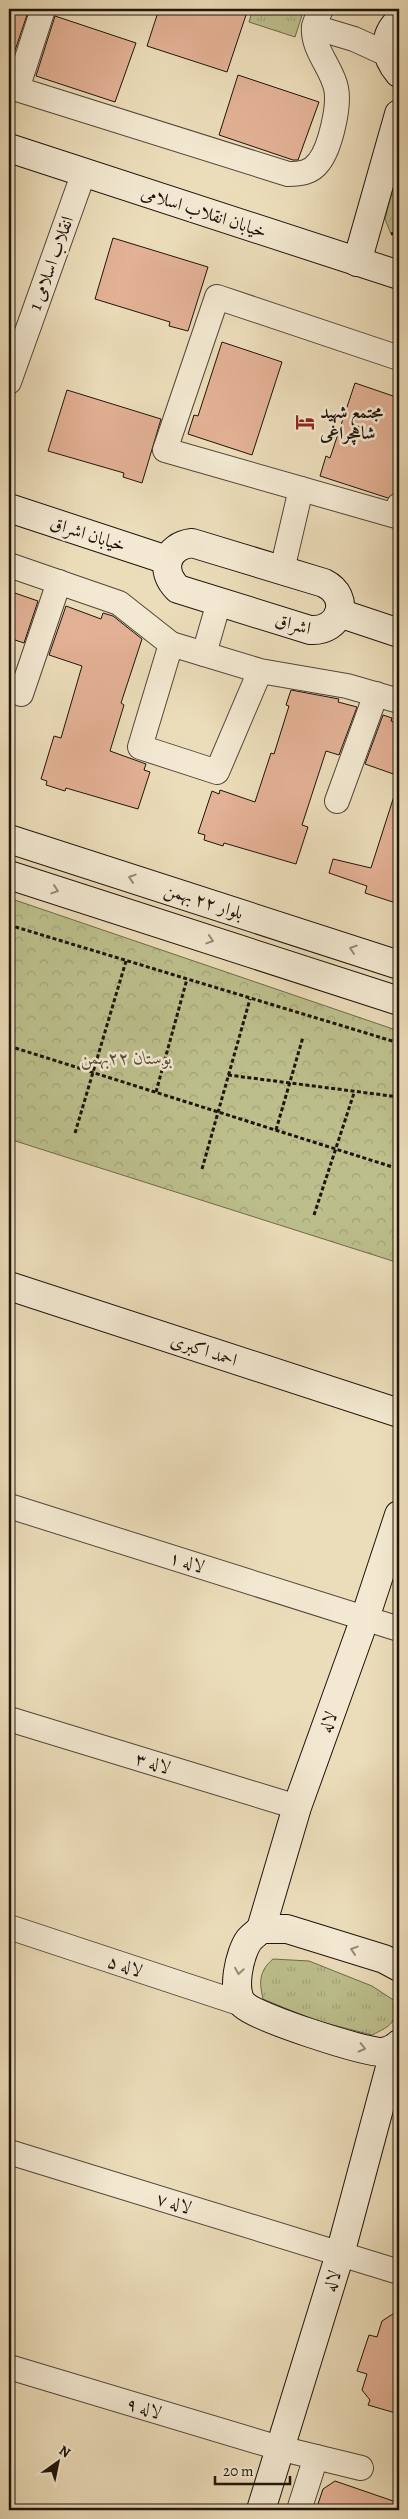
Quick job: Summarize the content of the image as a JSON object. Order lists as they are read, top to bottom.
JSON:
{
  "streets": {
    "street": [
      "خیابان انقلاب اسلامی",
      "انقلاب اسلامی 1",
      "خیابان اشراق",
      "اشراق",
      "بلوار ۲۲ بهمن",
      "احمد اکبری",
      "لاله ۱",
      "لاله",
      "لاله ۳",
      "لاله ۵",
      "لاله ۷",
      "لاله ۹"
    ]
  },
  "crossings": [
    ["خیابان انقلاب اسلامی", "انقلاب اسلامی 1"],
    ["خیابان اشراق", "اشراق"],
    ["لاله ۱", "لاله"],
    ["لاله", "لاله ۳"],
    ["لاله", "لاله ۷"],
    ["لاله", "لاله ۹"]
  ],
  "parks": ["بوستان ۲۲بهمن"],
  "places": {
    "hotel": ["مجتمع شهید شاهچراغی"]
  },
  "scale_bar": "20 m",
  "north": "top right"
}
